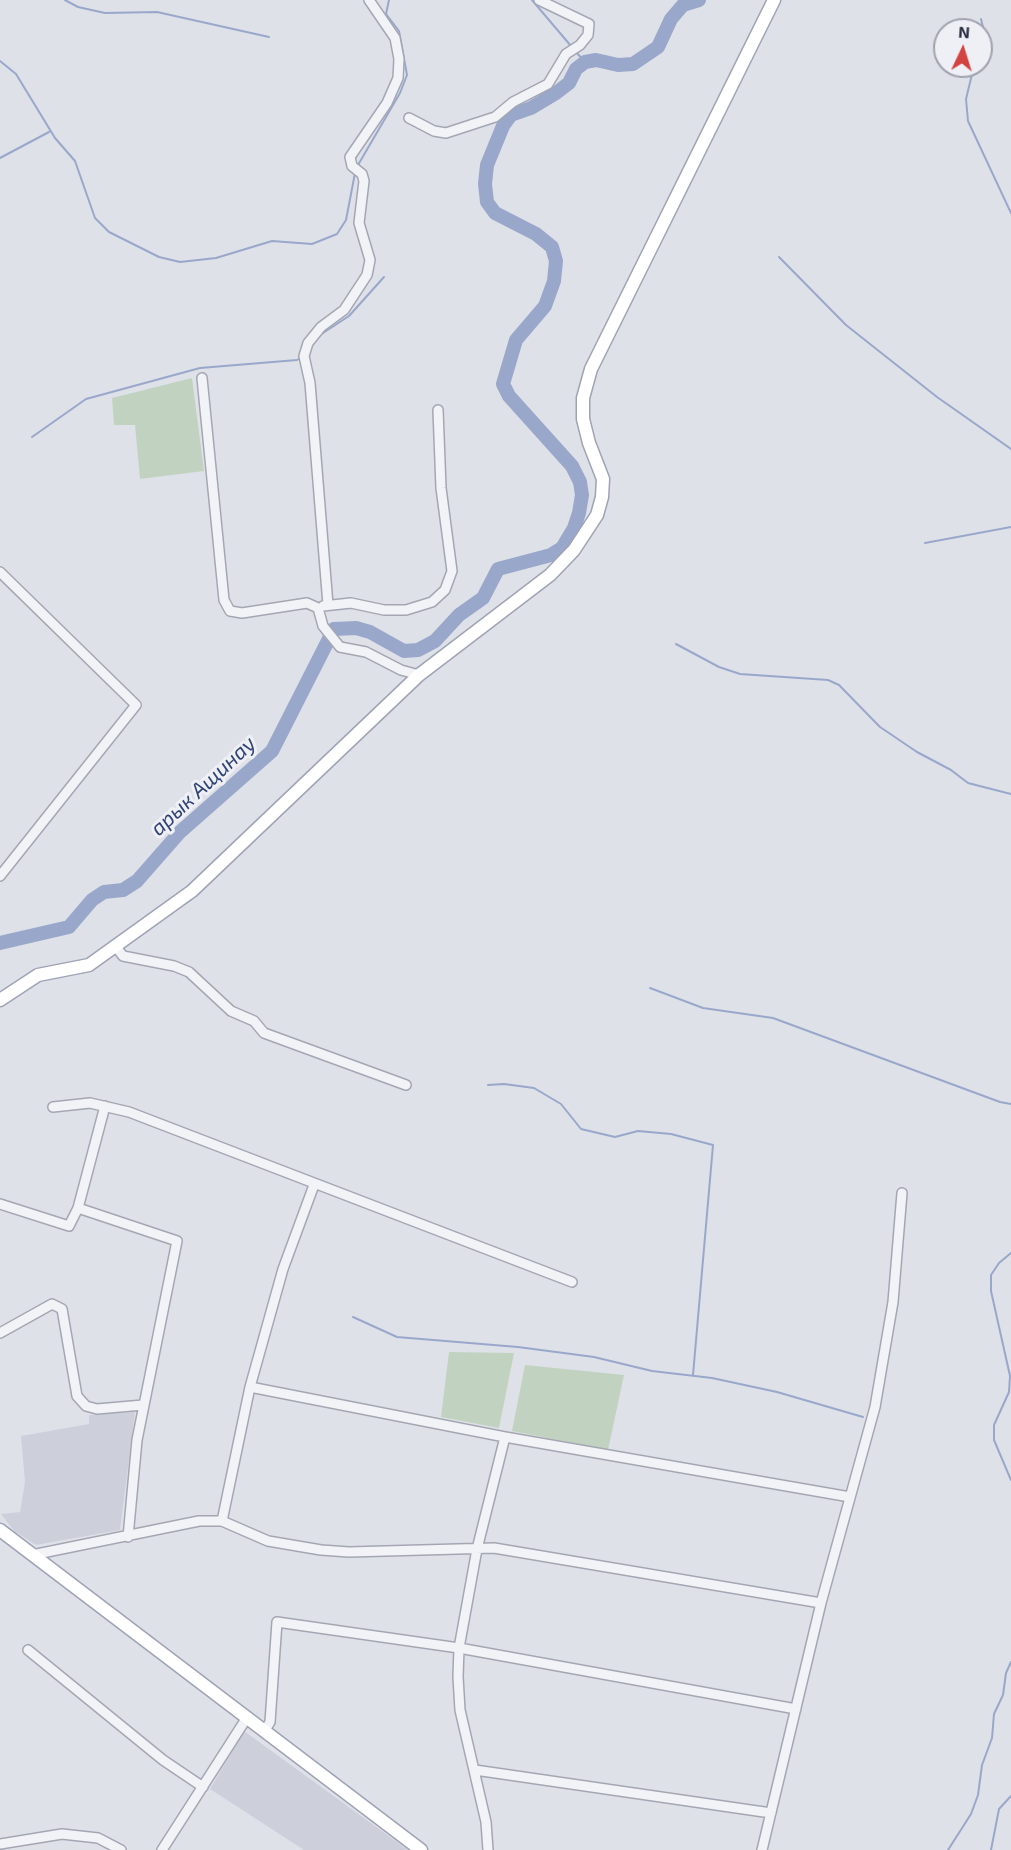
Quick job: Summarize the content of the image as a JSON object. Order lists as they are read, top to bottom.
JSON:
{
  "water": ["арык Ащинау"],
  "north": "top"
}
